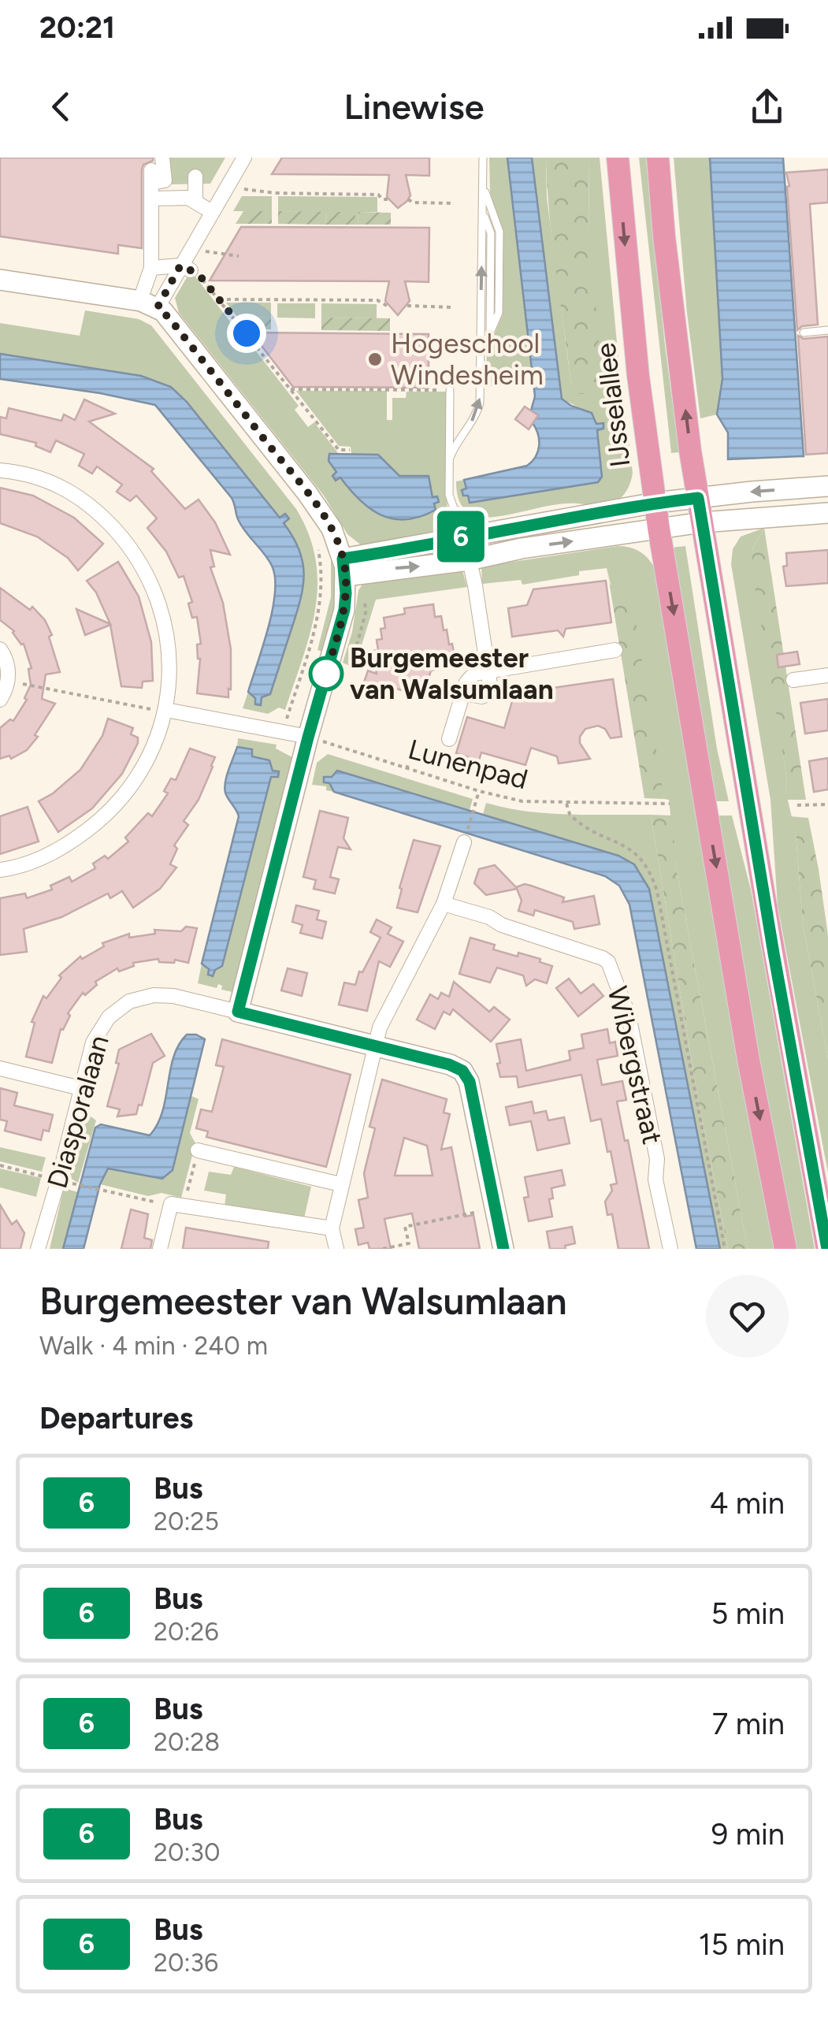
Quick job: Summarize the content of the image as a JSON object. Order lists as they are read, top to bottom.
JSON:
{
  "streets": {
    "main road": ["IJsselallee"],
    "street": ["Wibergstraat", "Diasporalaan"],
    "path": ["Lunenpad"]
  },
  "places": ["Hogeschool Windesheim", "Burgemeester van Walsumlaan"],
  "lines": ["bus line 6"],
  "page": {
    "status": "20:21",
    "header": "Linewise",
    "on_map": "6",
    "heading": [
      ["Burgemeester van Walsumlaan", "Walk · 4 min · 240 m"],
      "Departures"
    ],
    "list": [
      {
        "mark": "6",
        "name": "Bus",
        "note": "20:25",
        "value": "4 min"
      },
      {
        "mark": "6",
        "name": "Bus",
        "note": "20:26",
        "value": "5 min"
      },
      {
        "mark": "6",
        "name": "Bus",
        "note": "20:28",
        "value": "7 min"
      },
      {
        "mark": "6",
        "name": "Bus",
        "note": "20:30",
        "value": "9 min"
      },
      {
        "mark": "6",
        "name": "Bus",
        "note": "20:36",
        "value": "15 min"
      }
    ]
  }
}
